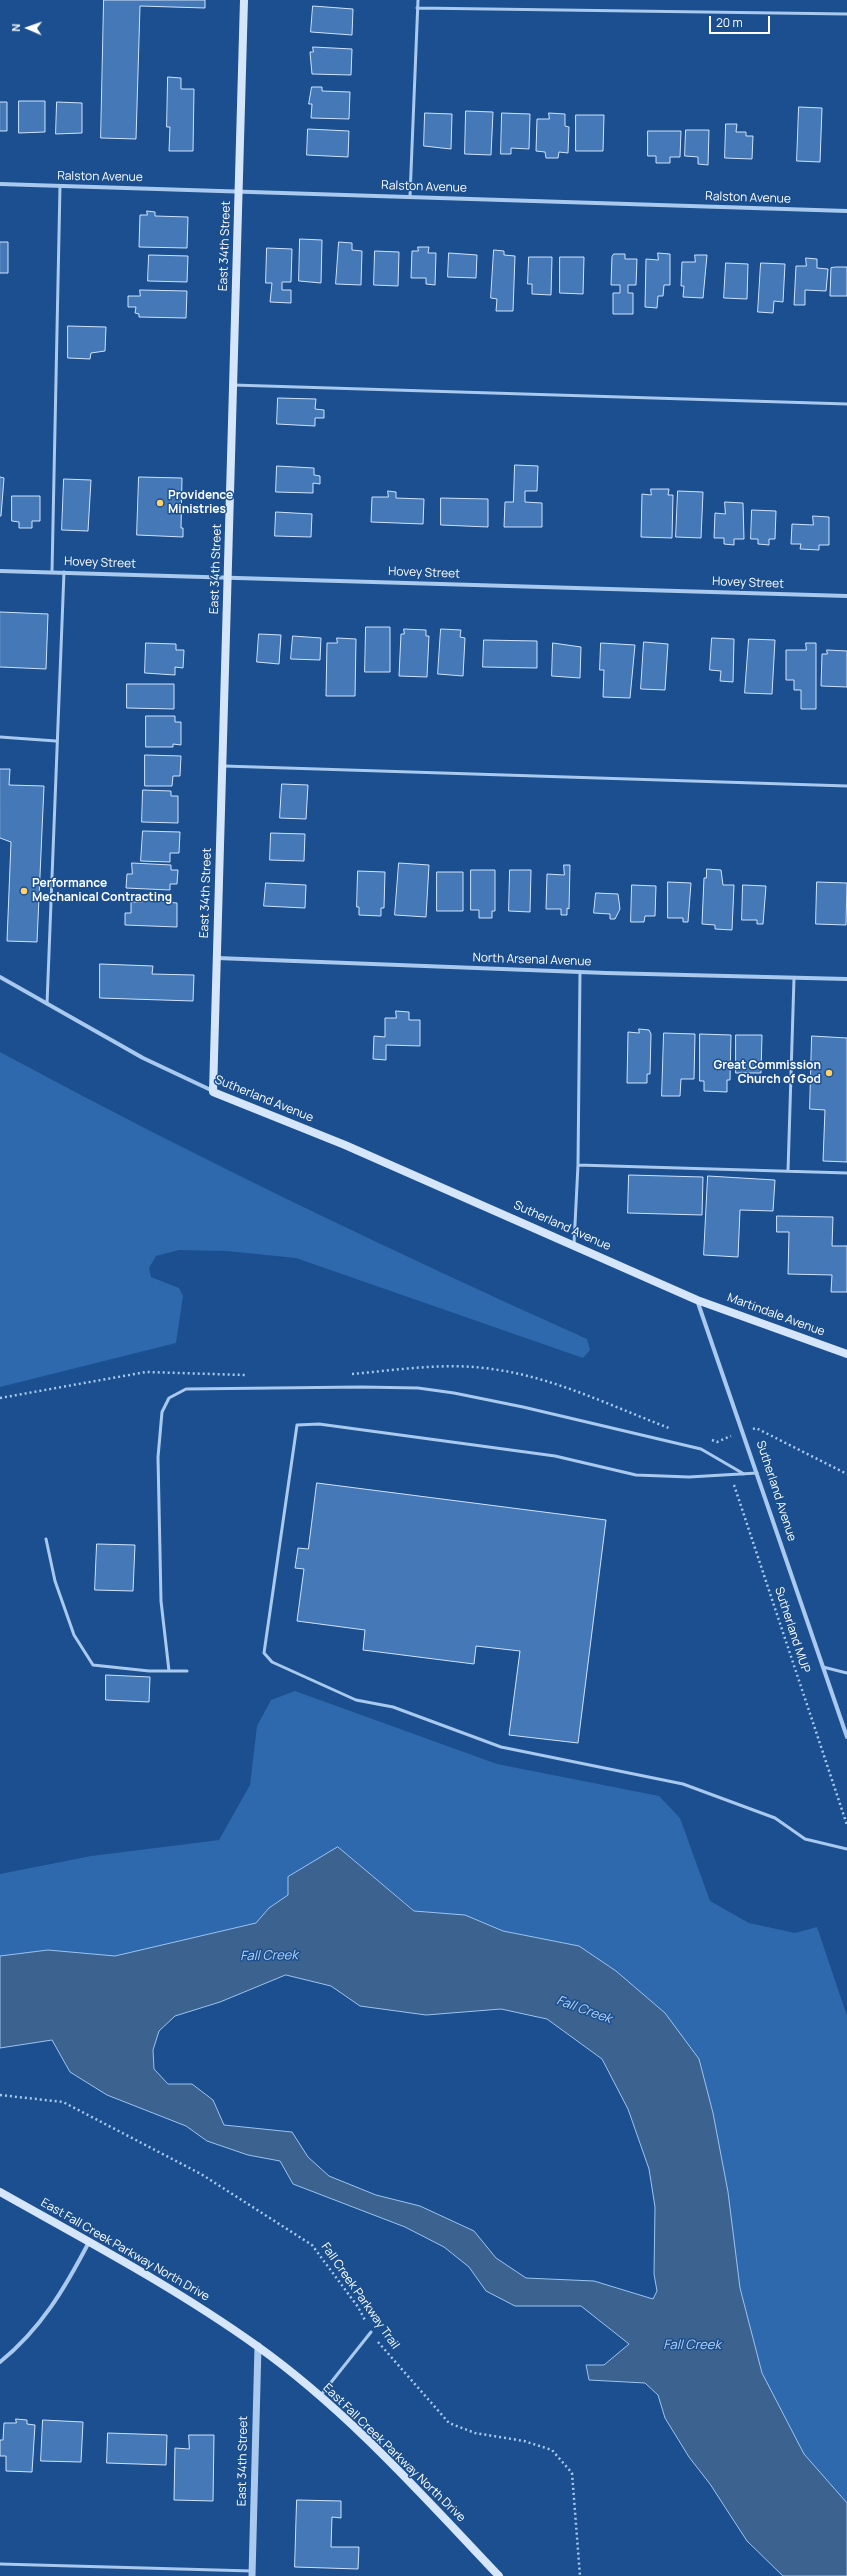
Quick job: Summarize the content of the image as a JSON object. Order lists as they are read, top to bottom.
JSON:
{
  "streets": {
    "main road": [
      "East 34th Street",
      "Sutherland Avenue",
      "Martindale Avenue",
      "East Fall Creek Parkway North Drive"
    ],
    "street": ["Ralston Avenue", "Hovey Street", "North Arsenal Avenue"],
    "path": ["Sutherland MUP", "Fall Creek Parkway Trail"]
  },
  "crossings": [
    ["Ralston Avenue", "East 34th Street"],
    ["East 34th Street", "Hovey Street"],
    ["East 34th Street", "North Arsenal Avenue"],
    ["East 34th Street", "Sutherland Avenue"],
    ["East 34th Street", "East Fall Creek Parkway North Drive"],
    ["Sutherland Avenue", "Martindale Avenue"]
  ],
  "water": ["Fall Creek"],
  "places": ["Providence Ministries", "Performance Mechanical Contracting", "Great Commission Church of God"],
  "scale_bar": "20 m",
  "north": "left"
}
